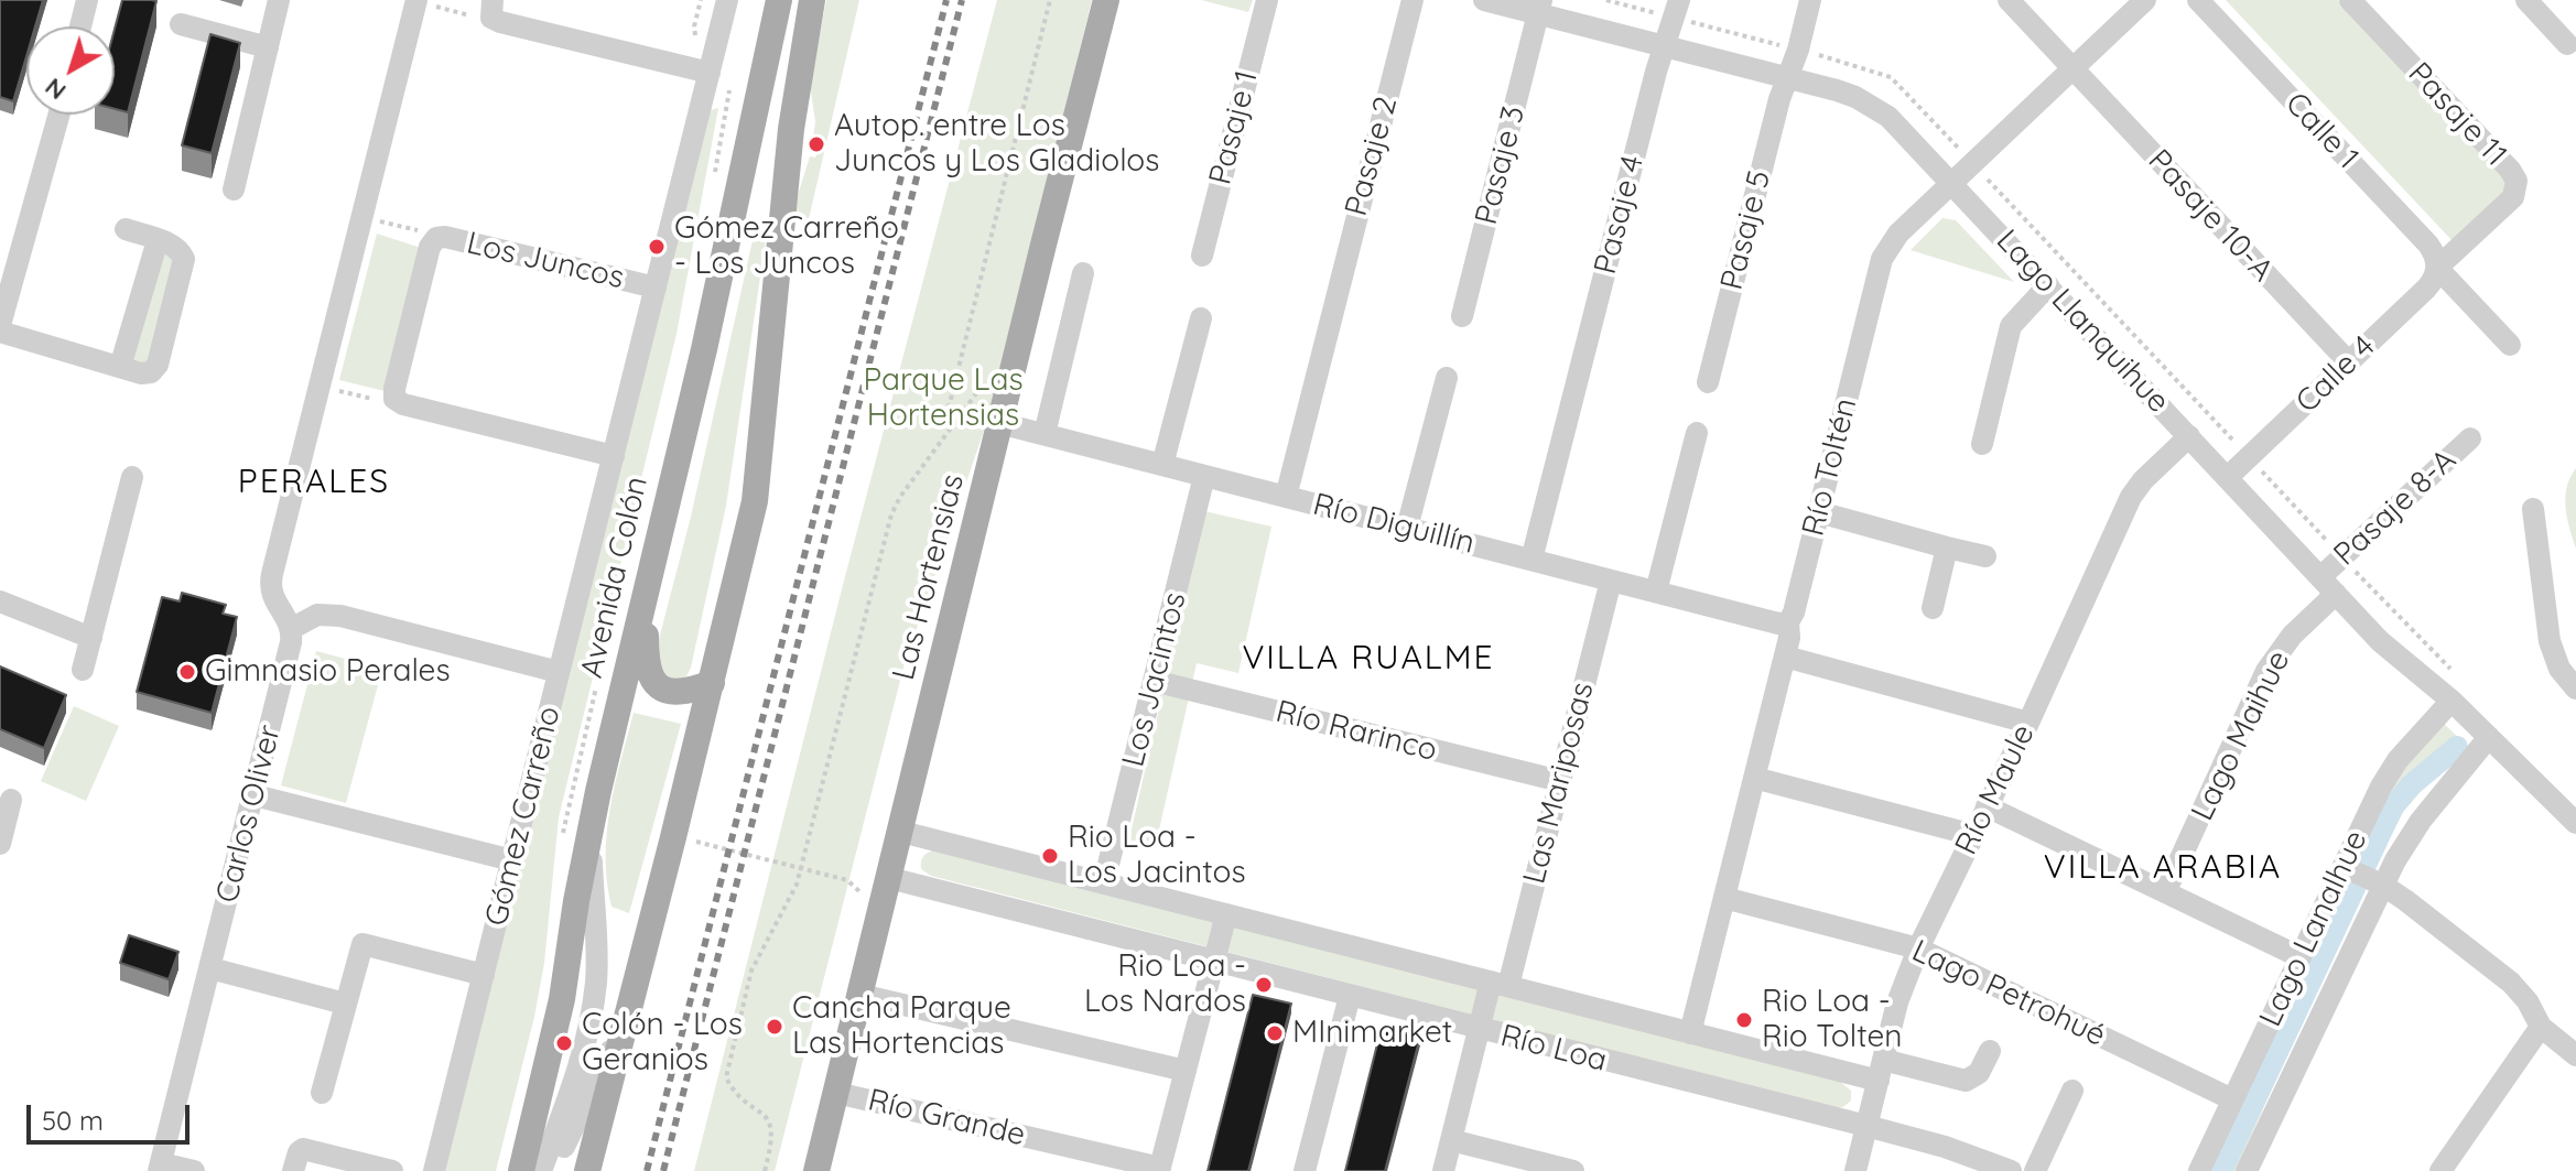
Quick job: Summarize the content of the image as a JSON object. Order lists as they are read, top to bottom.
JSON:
{
  "streets": {
    "main road": ["Avenida Colón", "Las Hortensias"],
    "street": [
      "Pasaje 11",
      "Pasaje 1",
      "Calle 1",
      "Pasaje 2",
      "Pasaje 3",
      "Pasaje 4",
      "Pasaje 10-A",
      "Pasaje 5",
      "Los Juncos",
      "Lago Llanquihue",
      "Calle 4",
      "Río Toltén",
      "Pasaje 8-A",
      "Río Diguillín",
      "Los Jacintos",
      "Río Rarinco",
      "Lago Maihue",
      "Las Mariposas",
      "Río Maule",
      "Carlos Oliver",
      "Gómez Carreño",
      "Lago Lanalhue",
      "Lago Petrohué",
      "Río Loa",
      "Río Grande"
    ]
  },
  "crossings": [
    ["Pasaje 11", "Calle 1"],
    ["Pasaje 11", "Calle 4"],
    ["Calle 1", "Calle 4"],
    ["Pasaje 2", "Río Diguillín"],
    ["Pasaje 3", "Lago Llanquihue"],
    ["Pasaje 4", "Lago Llanquihue"],
    ["Pasaje 4", "Río Diguillín"],
    ["Pasaje 10-A", "Calle 4"],
    ["Pasaje 10-A", "Río Toltén"],
    ["Pasaje 5", "Lago Llanquihue"],
    ["Los Juncos", "Gómez Carreño"],
    ["Lago Llanquihue", "Calle 4"],
    ["Lago Llanquihue", "Río Toltén"],
    ["Lago Llanquihue", "Pasaje 8-A"],
    ["Lago Llanquihue", "Lago Maihue"],
    ["Lago Llanquihue", "Río Maule"],
    ["Lago Llanquihue", "Lago Lanalhue"],
    ["Río Toltén", "Río Diguillín"],
    ["Río Toltén", "Lago Petrohué"],
    ["Río Toltén", "Río Loa"],
    ["Pasaje 8-A", "Lago Maihue"],
    ["Río Diguillín", "Las Hortensias"],
    ["Río Diguillín", "Los Jacintos"],
    ["Río Diguillín", "Las Mariposas"],
    ["Las Hortensias", "Río Loa"],
    ["Las Hortensias", "Río Grande"],
    ["Los Jacintos", "Río Rarinco"],
    ["Los Jacintos", "Río Loa"],
    ["Río Rarinco", "Las Mariposas"],
    ["Las Mariposas", "Río Loa"],
    ["Río Maule", "Lago Petrohué"],
    ["Río Maule", "Río Loa"],
    ["Lago Lanalhue", "Lago Petrohué"]
  ],
  "districts": ["PERALES", "VILLA RUALME", "VILLA ARABIA"],
  "parks": ["Parque Las Hortensias"],
  "places": [
    "Autop. entre Los Juncos y Los Gladiolos",
    "Gómez Carreño - Los Juncos",
    "Gimnasio Perales",
    "Rio Loa - Los Jacintos",
    "Rio Loa - Los Nardos",
    "Rio Loa - Rio Tolten",
    "Cancha Parque Las Hortencias",
    "MInimarket",
    "Colón - Los Geranios"
  ],
  "scale_bar": "50 m",
  "north": "bottom left"
}
